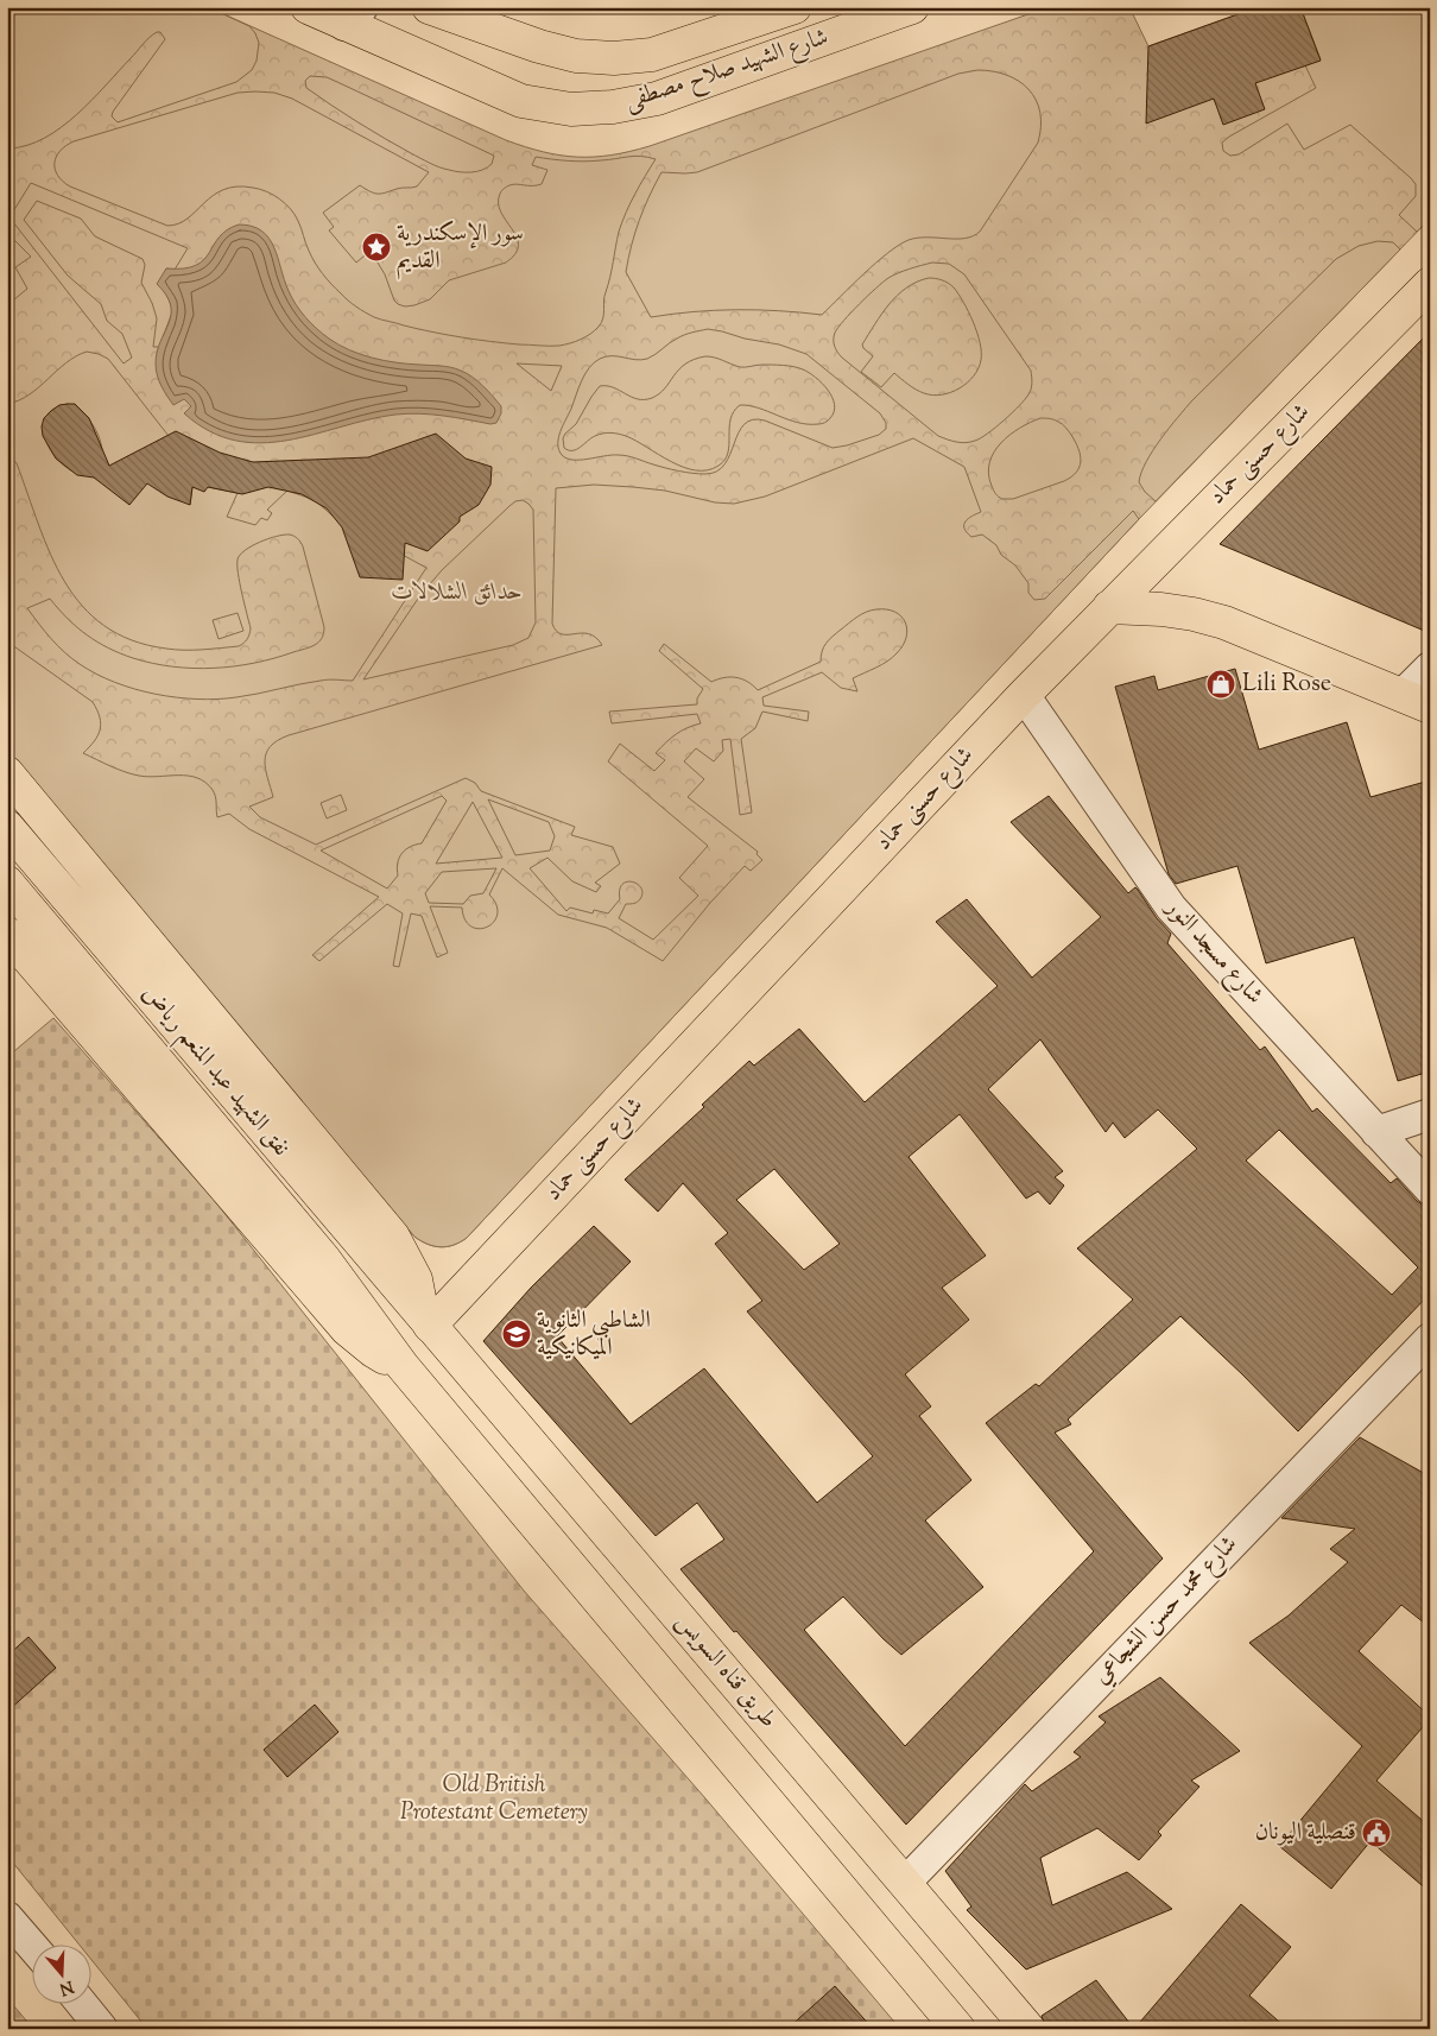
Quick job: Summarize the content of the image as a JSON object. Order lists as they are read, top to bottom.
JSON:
{
  "streets": {
    "main road": [
      "شارع الشهيد صلاح مصطفى",
      "شارع حسنى حماد",
      "نفق الشهيد عبد المنعم رياض",
      "طريق قناه السويس"
    ],
    "street": ["شارع مسجد النور", "شارع محمد حسن الشجاعي"]
  },
  "crossings": [
    ["شارع حسنى حماد", "شارع مسجد النور"],
    ["شارع حسنى حماد", "نفق الشهيد عبد المنعم رياض"],
    ["شارع حسنى حماد", "طريق قناه السويس"],
    ["نفق الشهيد عبد المنعم رياض", "طريق قناه السويس"],
    ["شارع محمد حسن الشجاعي", "طريق قناه السويس"]
  ],
  "parks": ["حدائق الشلالات", "Old British Protestant Cemetery"],
  "places": {
    "place": ["سور الإسكندرية القديم"],
    "shop": ["Lili Rose"],
    "school or university": ["الشاطبي الثانوية الميكانيكية"],
    "public building": ["قنصلية اليونان"]
  },
  "north": "bottom"
}
